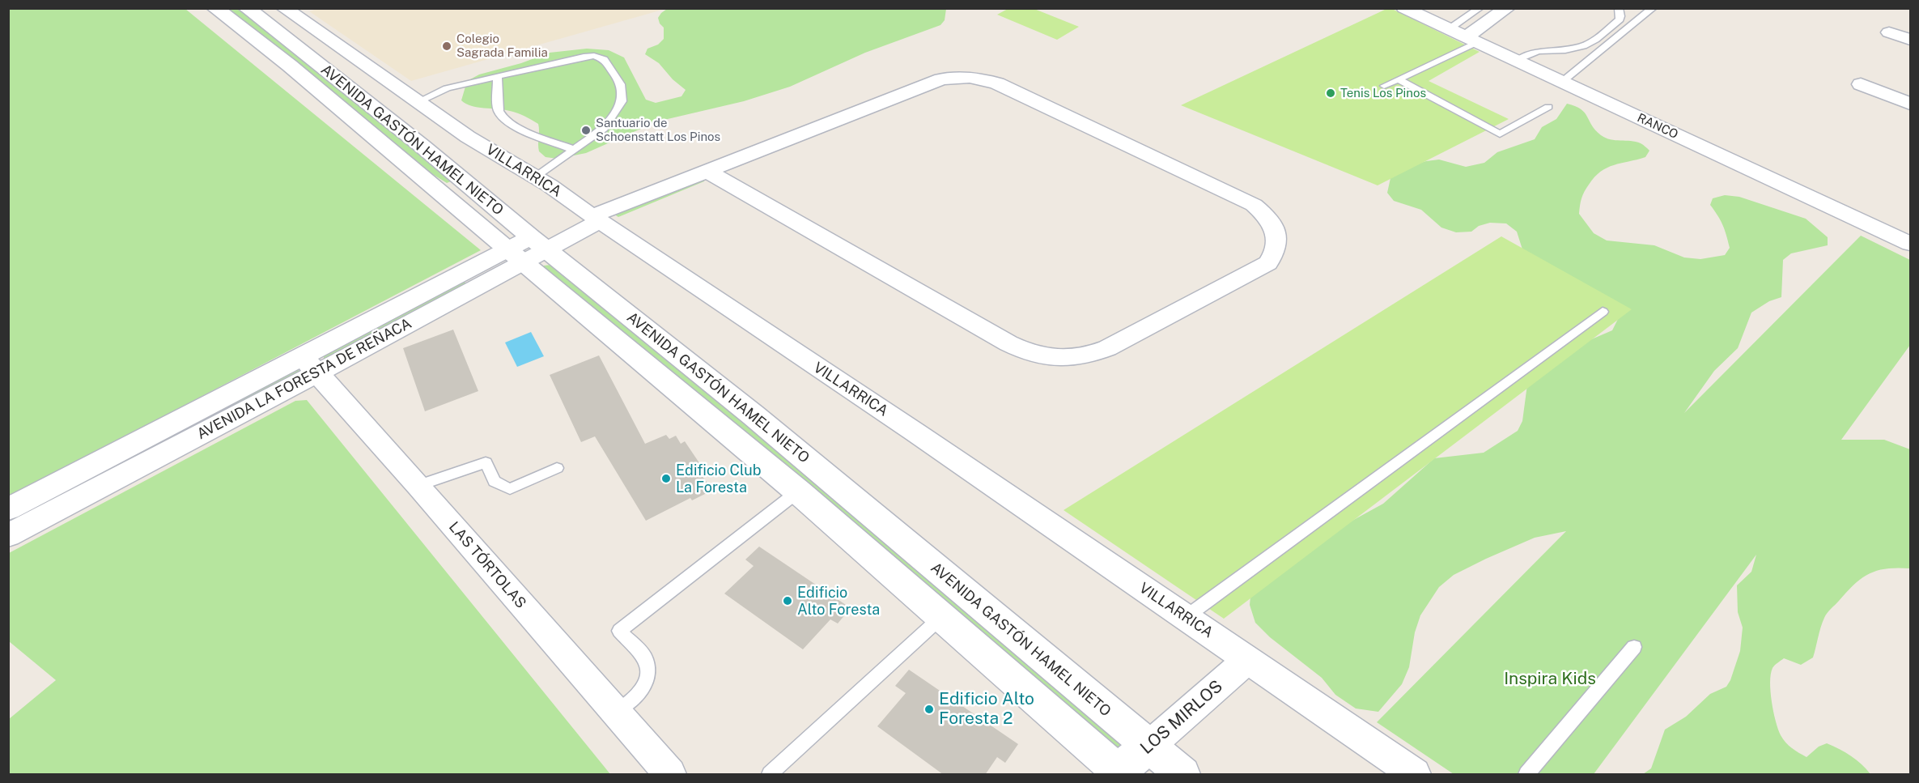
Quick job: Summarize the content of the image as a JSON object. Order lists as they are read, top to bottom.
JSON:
{
  "streets": {
    "main road": ["AVENIDA GASTÓN HAMEL NIETO", "LOS MIRLOS"],
    "street": [
      "RANCO",
      "VILLARRICA",
      "AVENIDA LA FORESTA DE REÑACA",
      "LAS TÓRTOLAS"
    ]
  },
  "crossings": [
    ["AVENIDA GASTÓN HAMEL NIETO", "AVENIDA LA FORESTA DE REÑACA"],
    ["AVENIDA GASTÓN HAMEL NIETO", "LOS MIRLOS"],
    ["VILLARRICA", "AVENIDA LA FORESTA DE REÑACA"],
    ["VILLARRICA", "LOS MIRLOS"],
    ["AVENIDA LA FORESTA DE REÑACA", "LAS TÓRTOLAS"]
  ],
  "parks": ["Inspira Kids"],
  "places": [
    "Colegio Sagrada Familia",
    "Tenis Los Pinos",
    "Santuario de Schoenstatt Los Pinos",
    "Edificio Club La Foresta",
    "Edificio Alto Foresta",
    "Edificio Alto Foresta 2"
  ]
}
